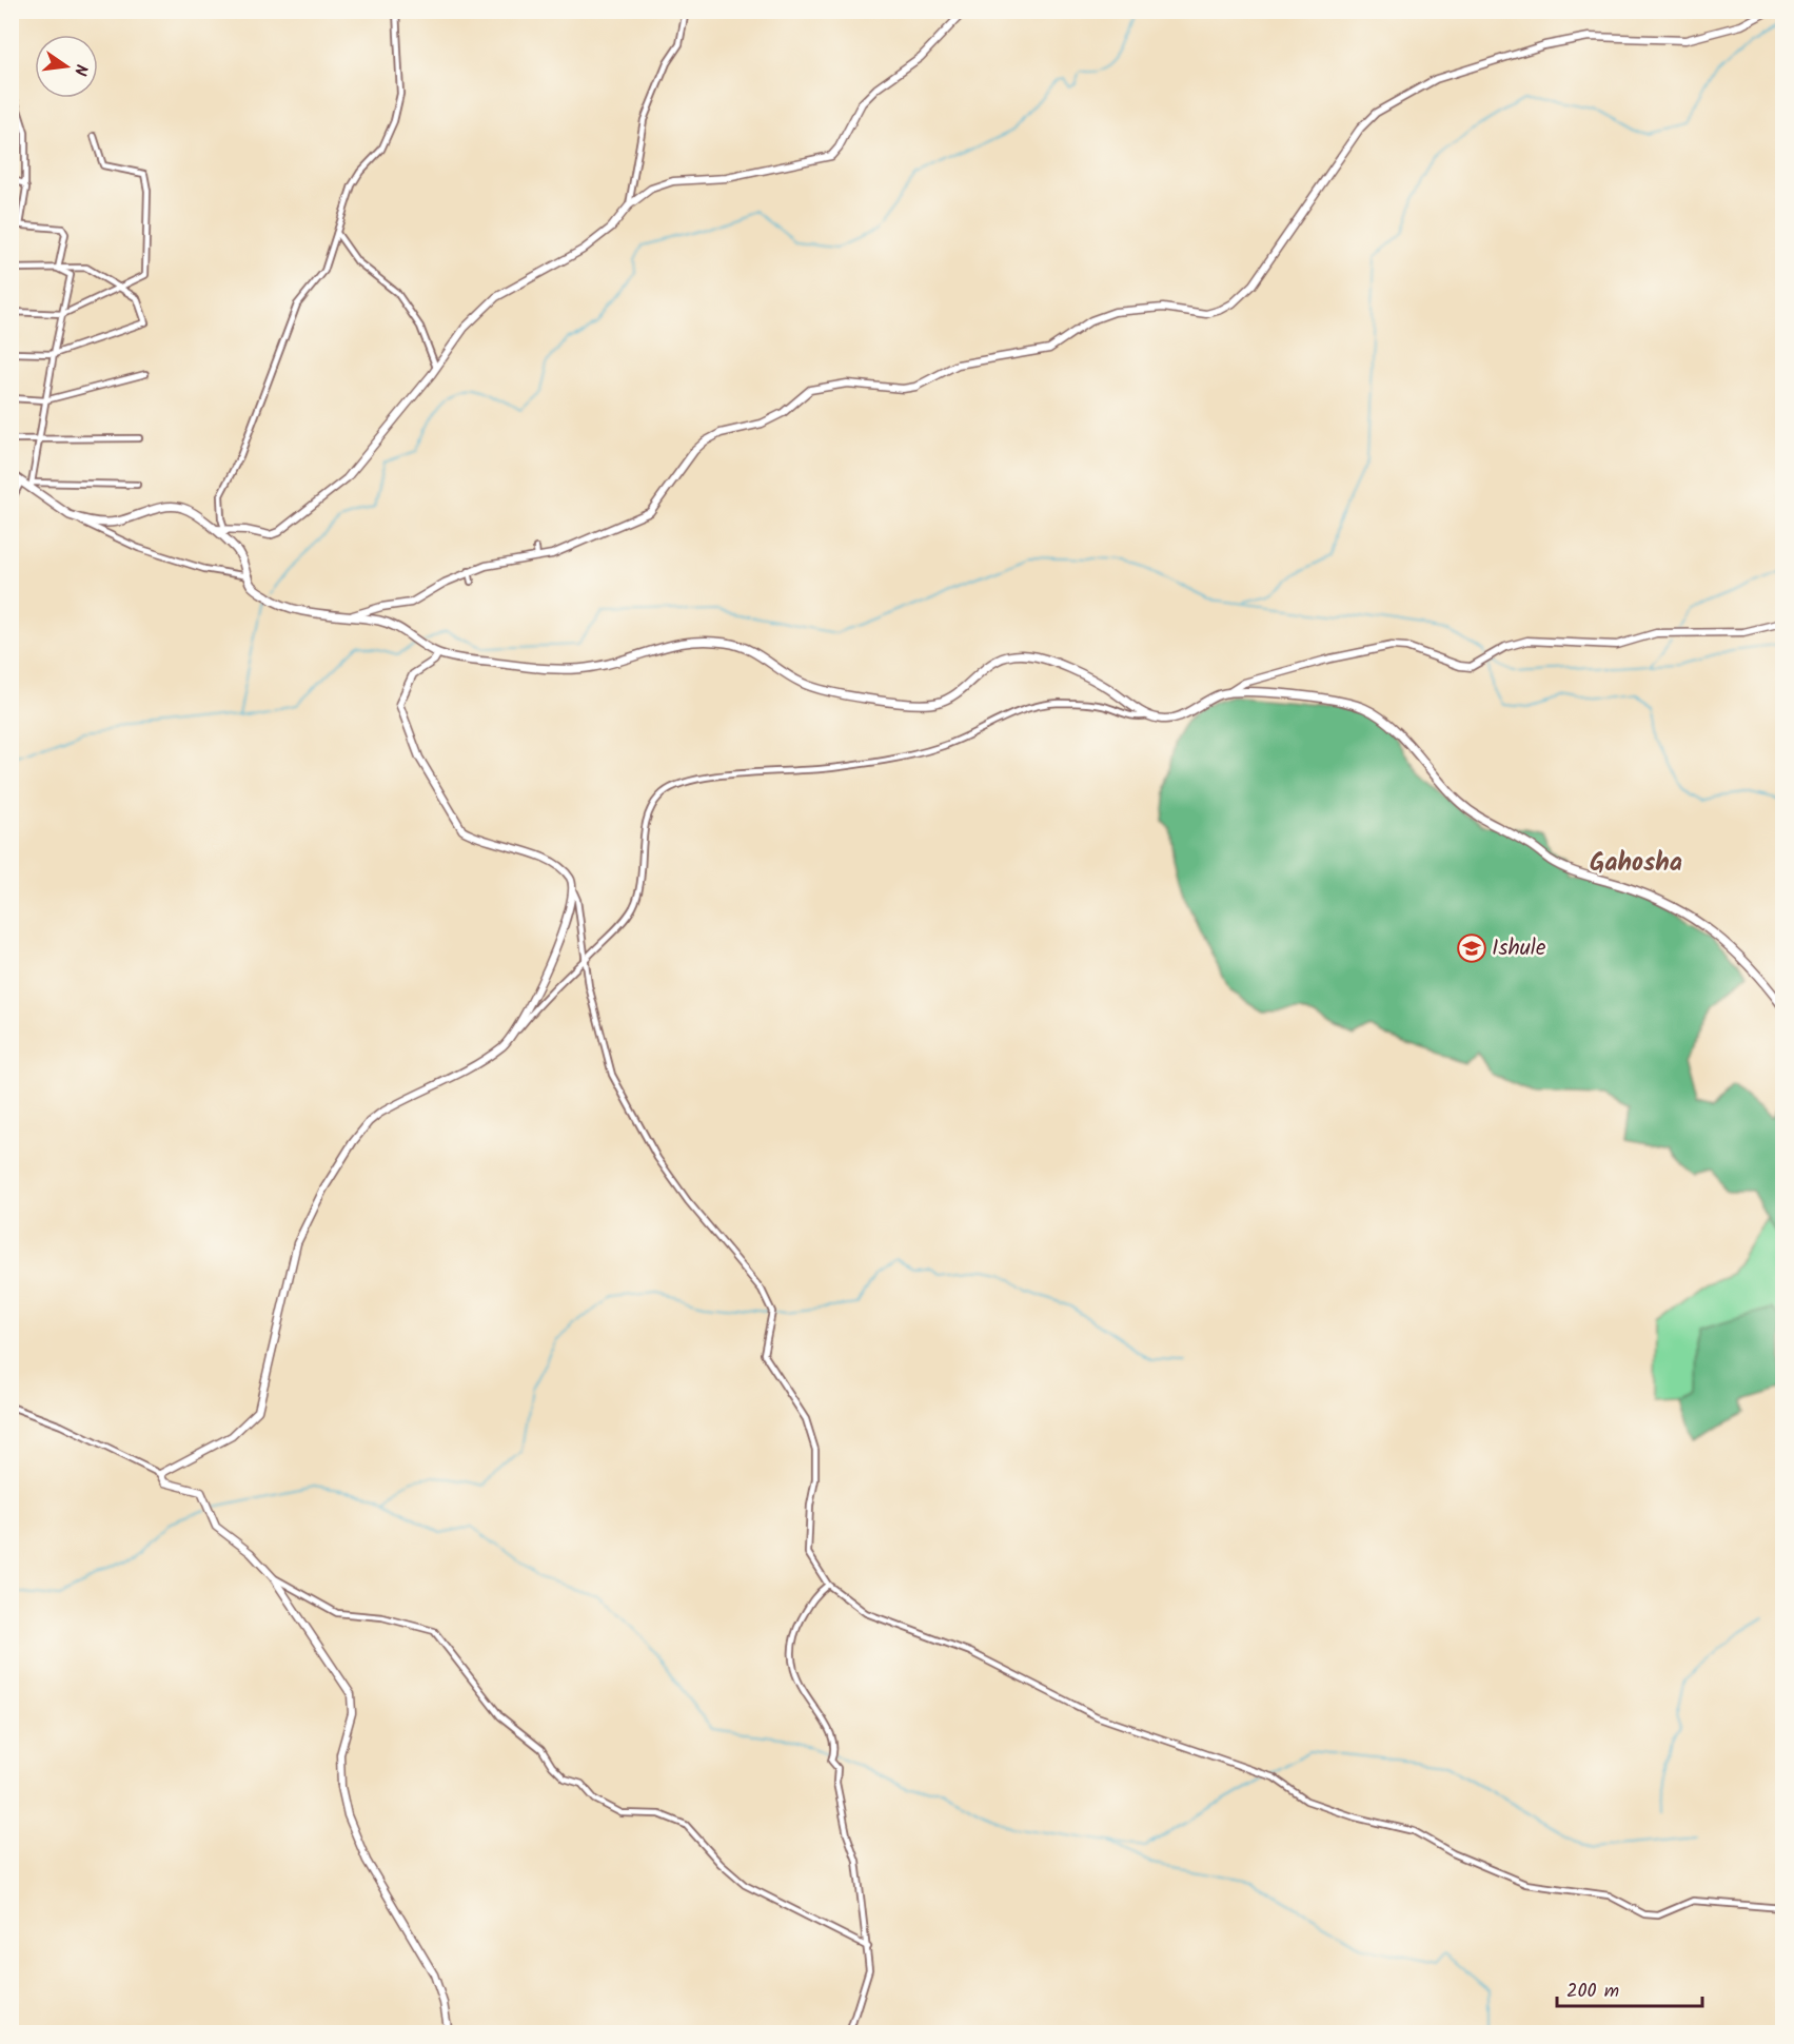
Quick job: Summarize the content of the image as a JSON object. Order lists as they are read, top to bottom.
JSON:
{
  "districts": ["Gahosha"],
  "places": {
    "school or university": ["Ishule"]
  },
  "scale_bar": "200 m",
  "north": "right"
}
